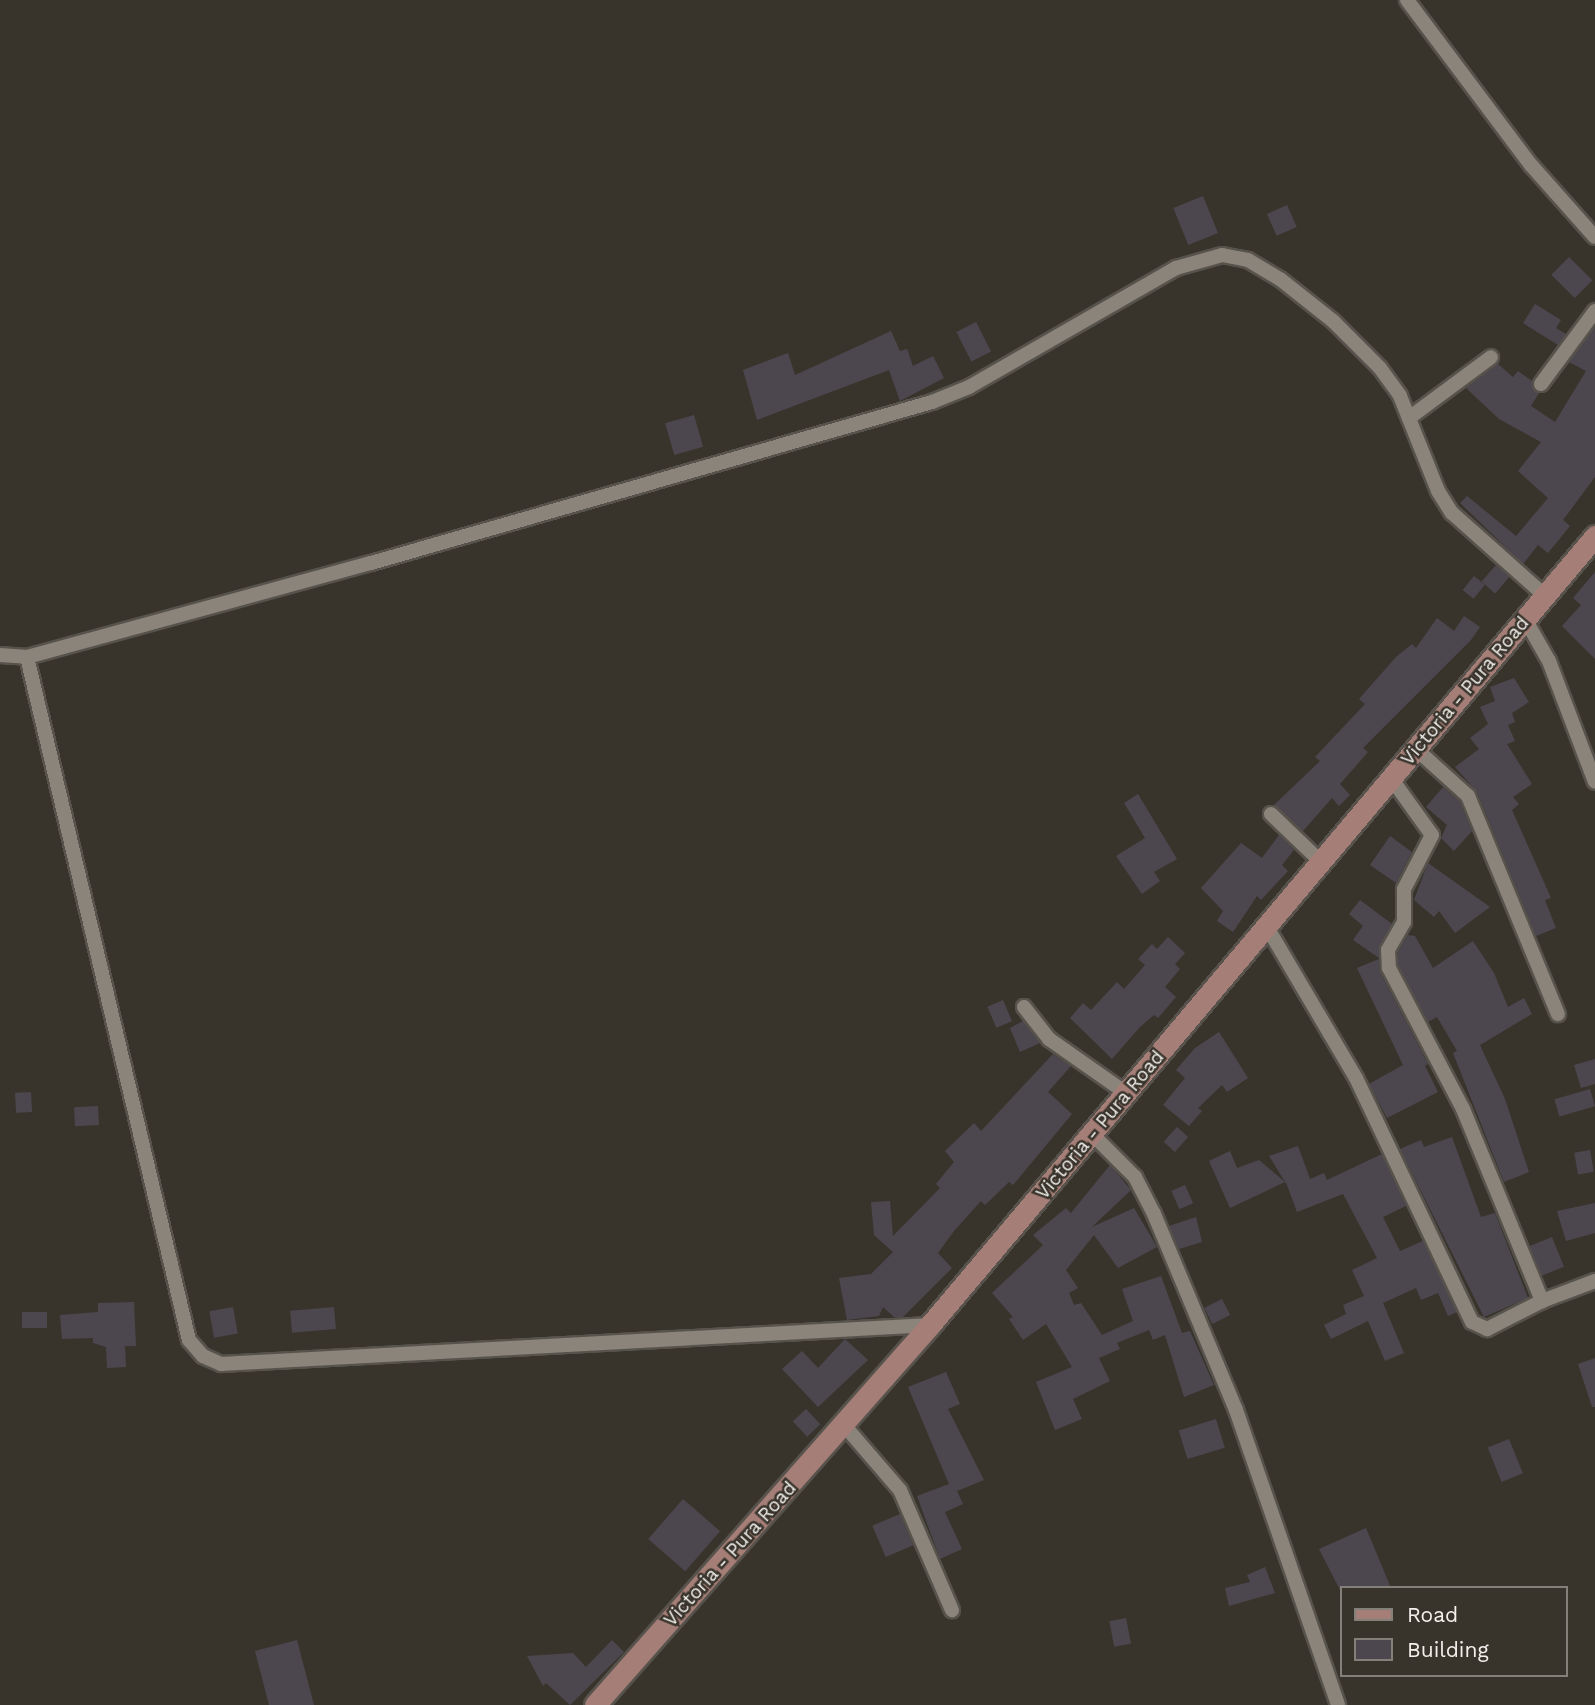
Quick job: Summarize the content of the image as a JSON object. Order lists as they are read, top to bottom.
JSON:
{
  "streets": {
    "main road": ["Victoria - Pura Road"]
  },
  "legend": ["Road", "Building"]
}
